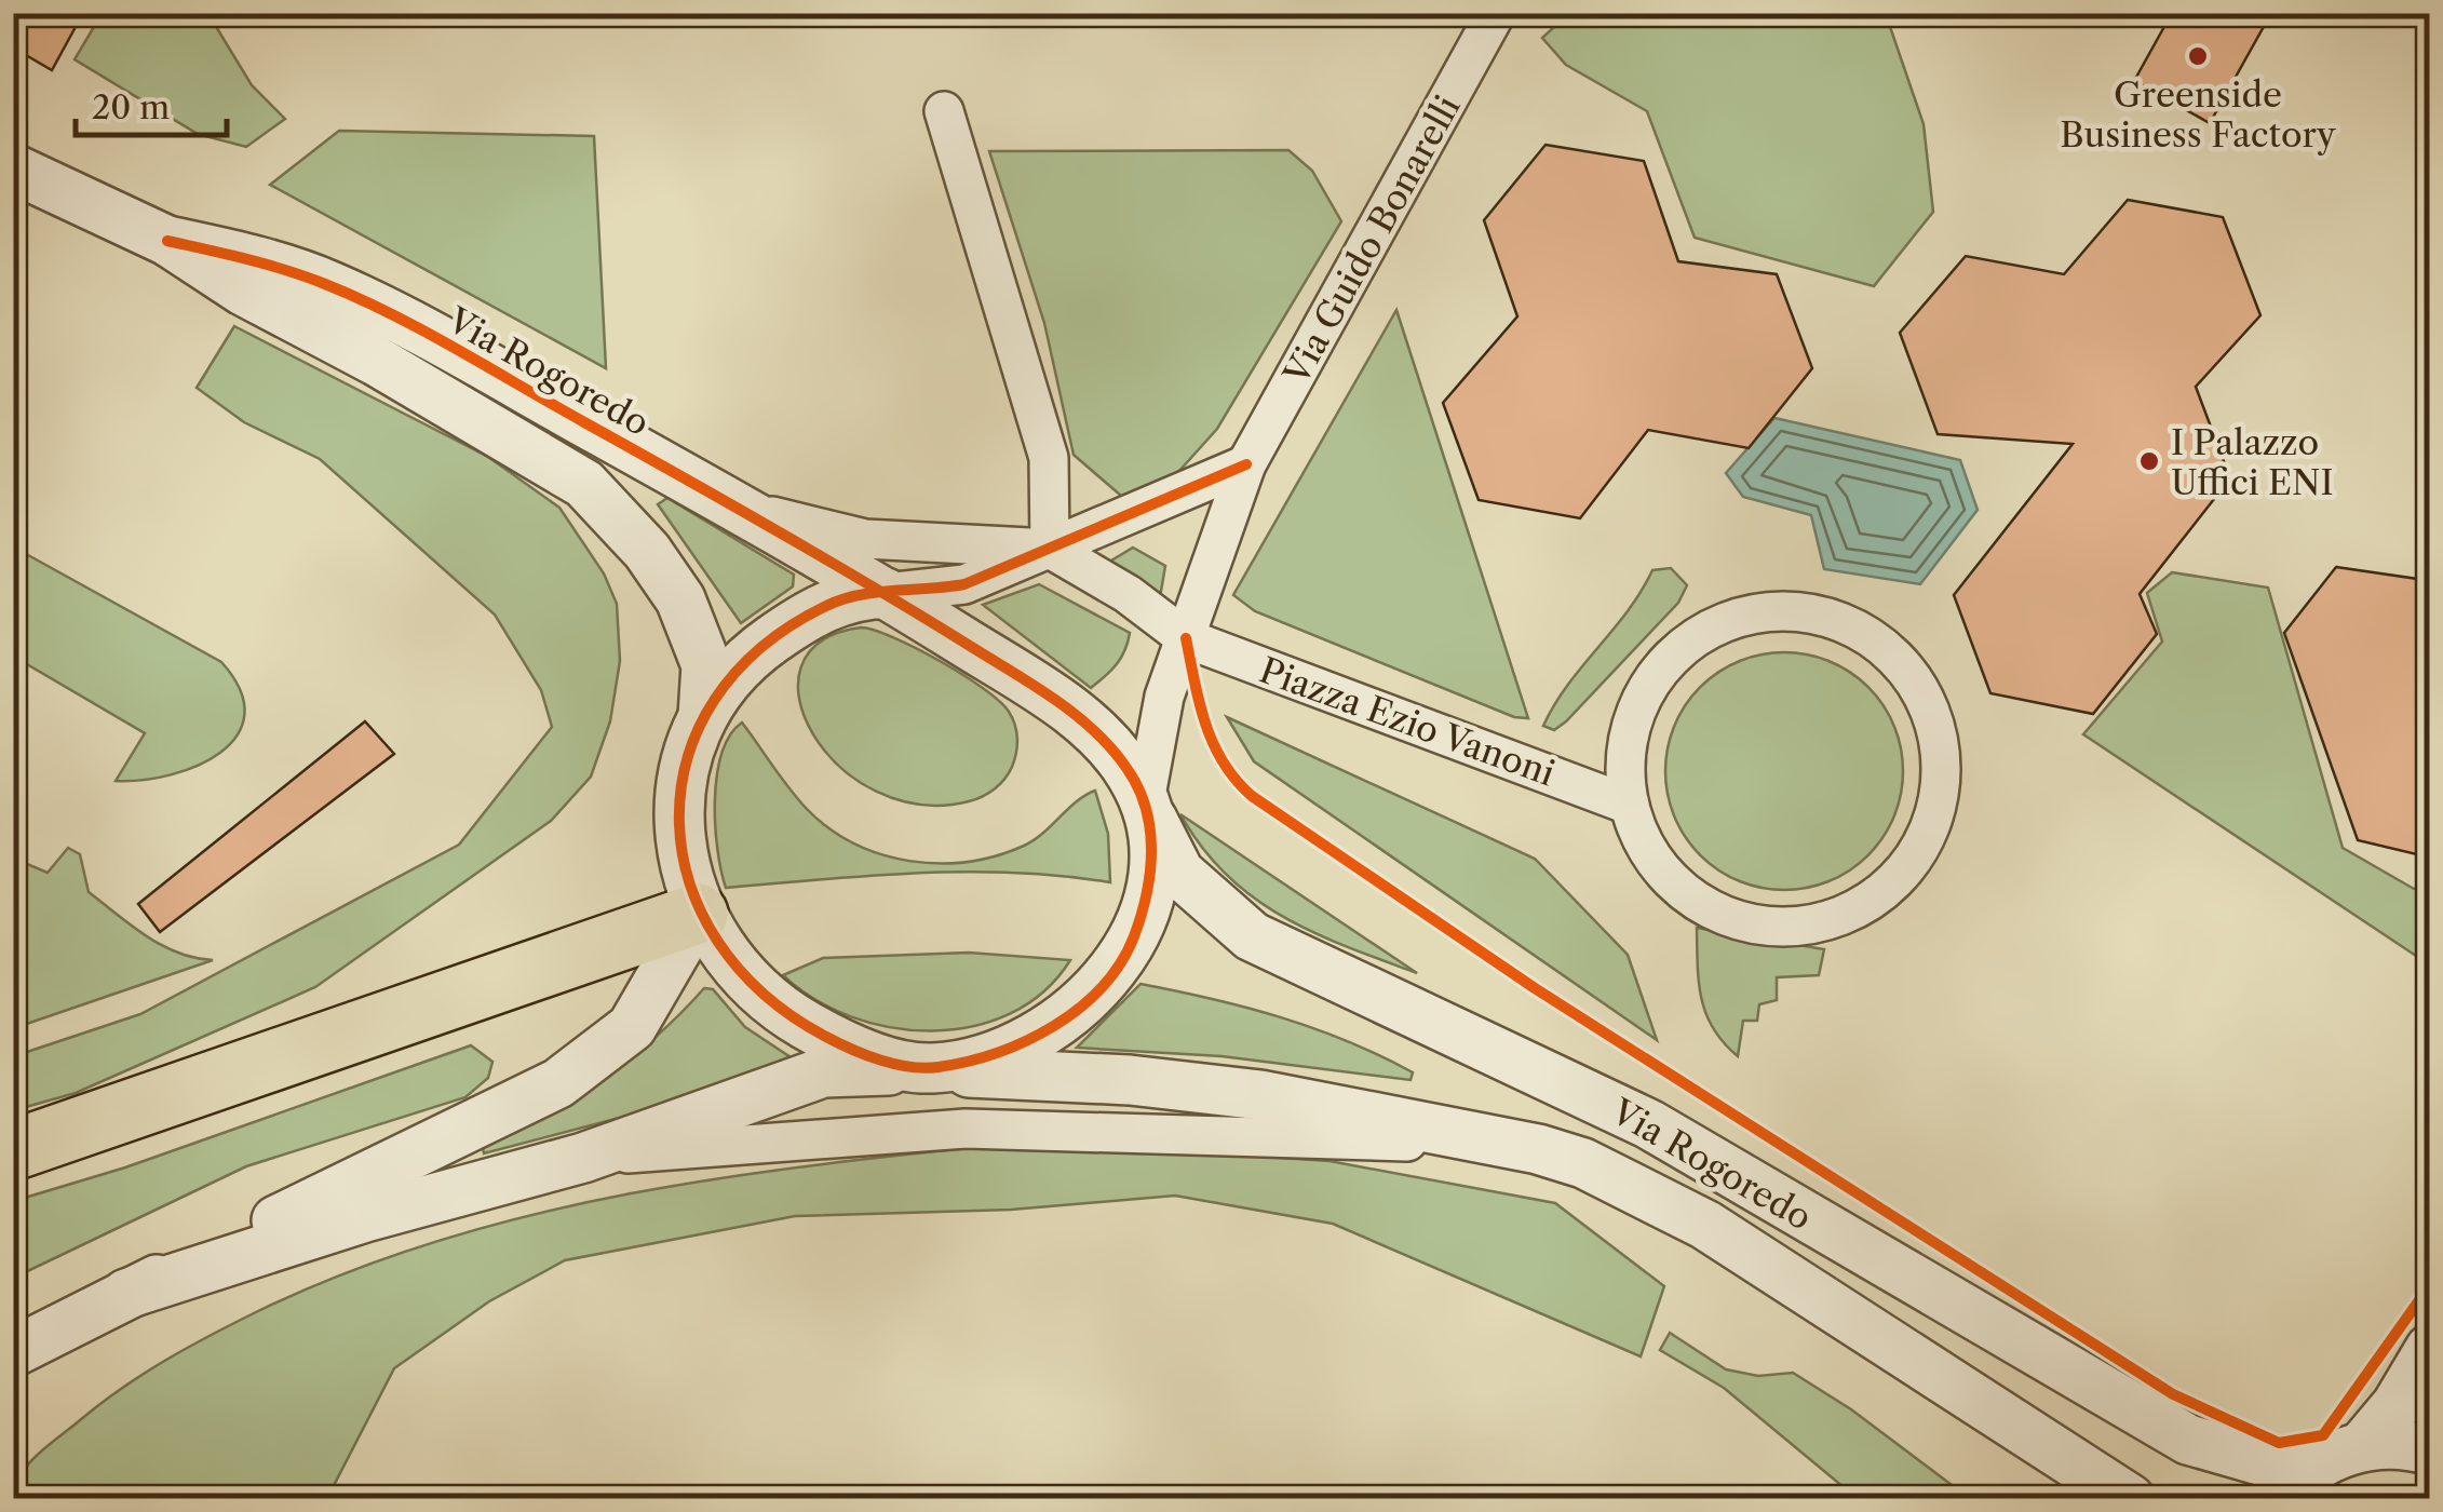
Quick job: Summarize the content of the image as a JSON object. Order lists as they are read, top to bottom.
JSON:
{
  "streets": {
    "street": ["Via Guido Bonarelli", "Via Rogoredo", "Piazza Ezio Vanoni"]
  },
  "crossings": [
    ["Via Guido Bonarelli", "Via Rogoredo"],
    ["Via Guido Bonarelli", "Piazza Ezio Vanoni"]
  ],
  "places": ["Greenside Business Factory", "I Palazzo Uffici ENI"],
  "scale_bar": "20 m"
}
